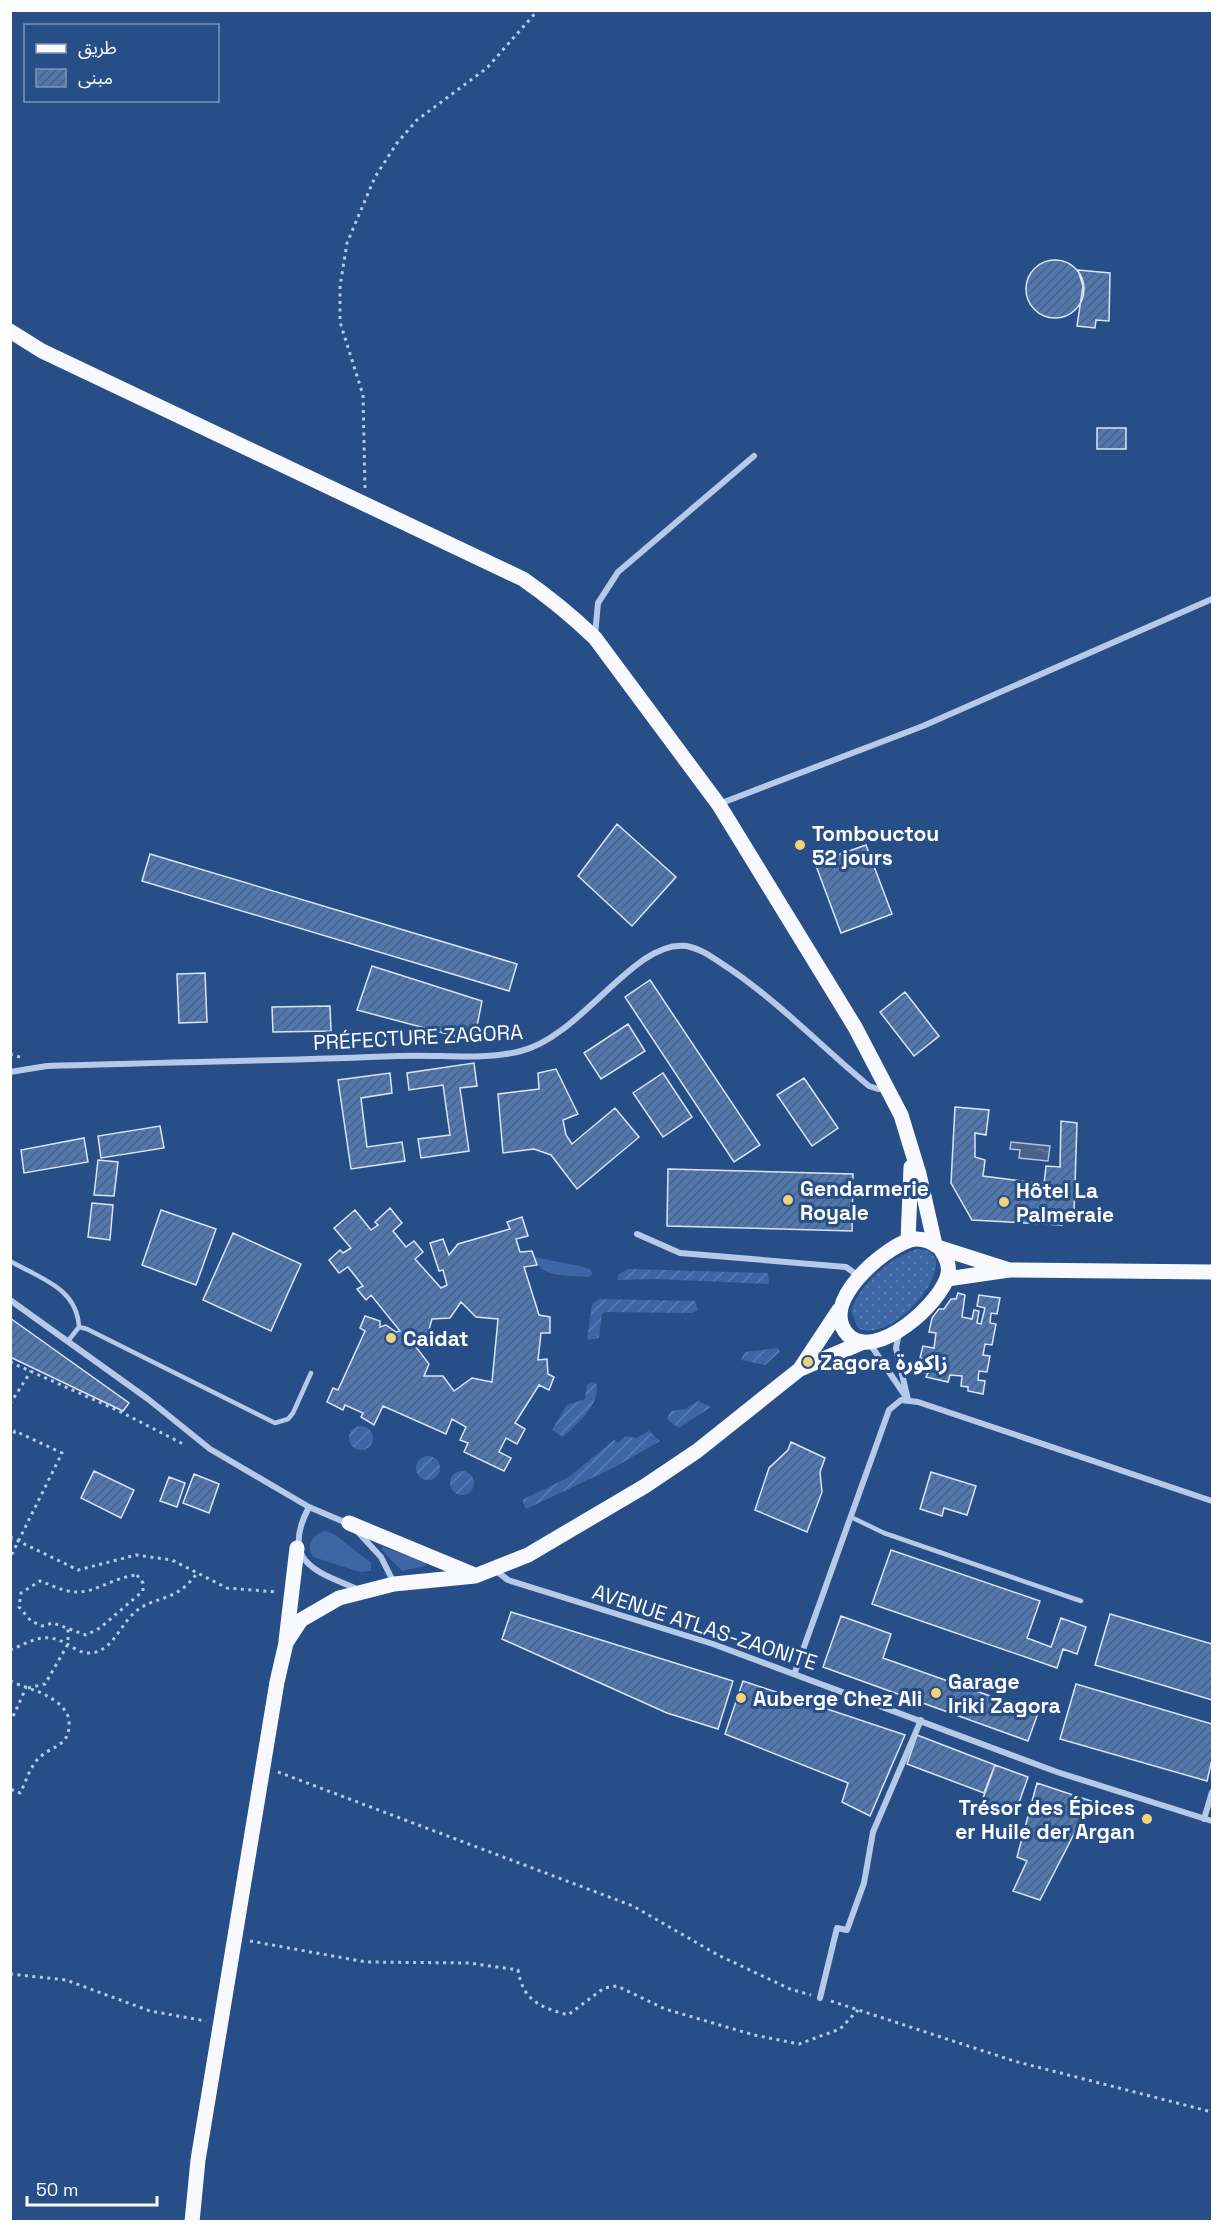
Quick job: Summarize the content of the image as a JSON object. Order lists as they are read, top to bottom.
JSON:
{
  "streets": {
    "street": ["PRÉFECTURE ZAGORA", "AVENUE ATLAS-ZAONITE"]
  },
  "places": [
    "Tombouctou 52 jours",
    "Gendarmerie Royale",
    "Hôtel La Palmeraie",
    "Caidat",
    "Zagora زاكورة",
    "Garage Iriki Zagora",
    "Auberge Chez Ali",
    "Trésor des Épices er Huile der Argan"
  ],
  "legend": ["طريق", "مبنى"],
  "scale_bar": "50 m"
}
